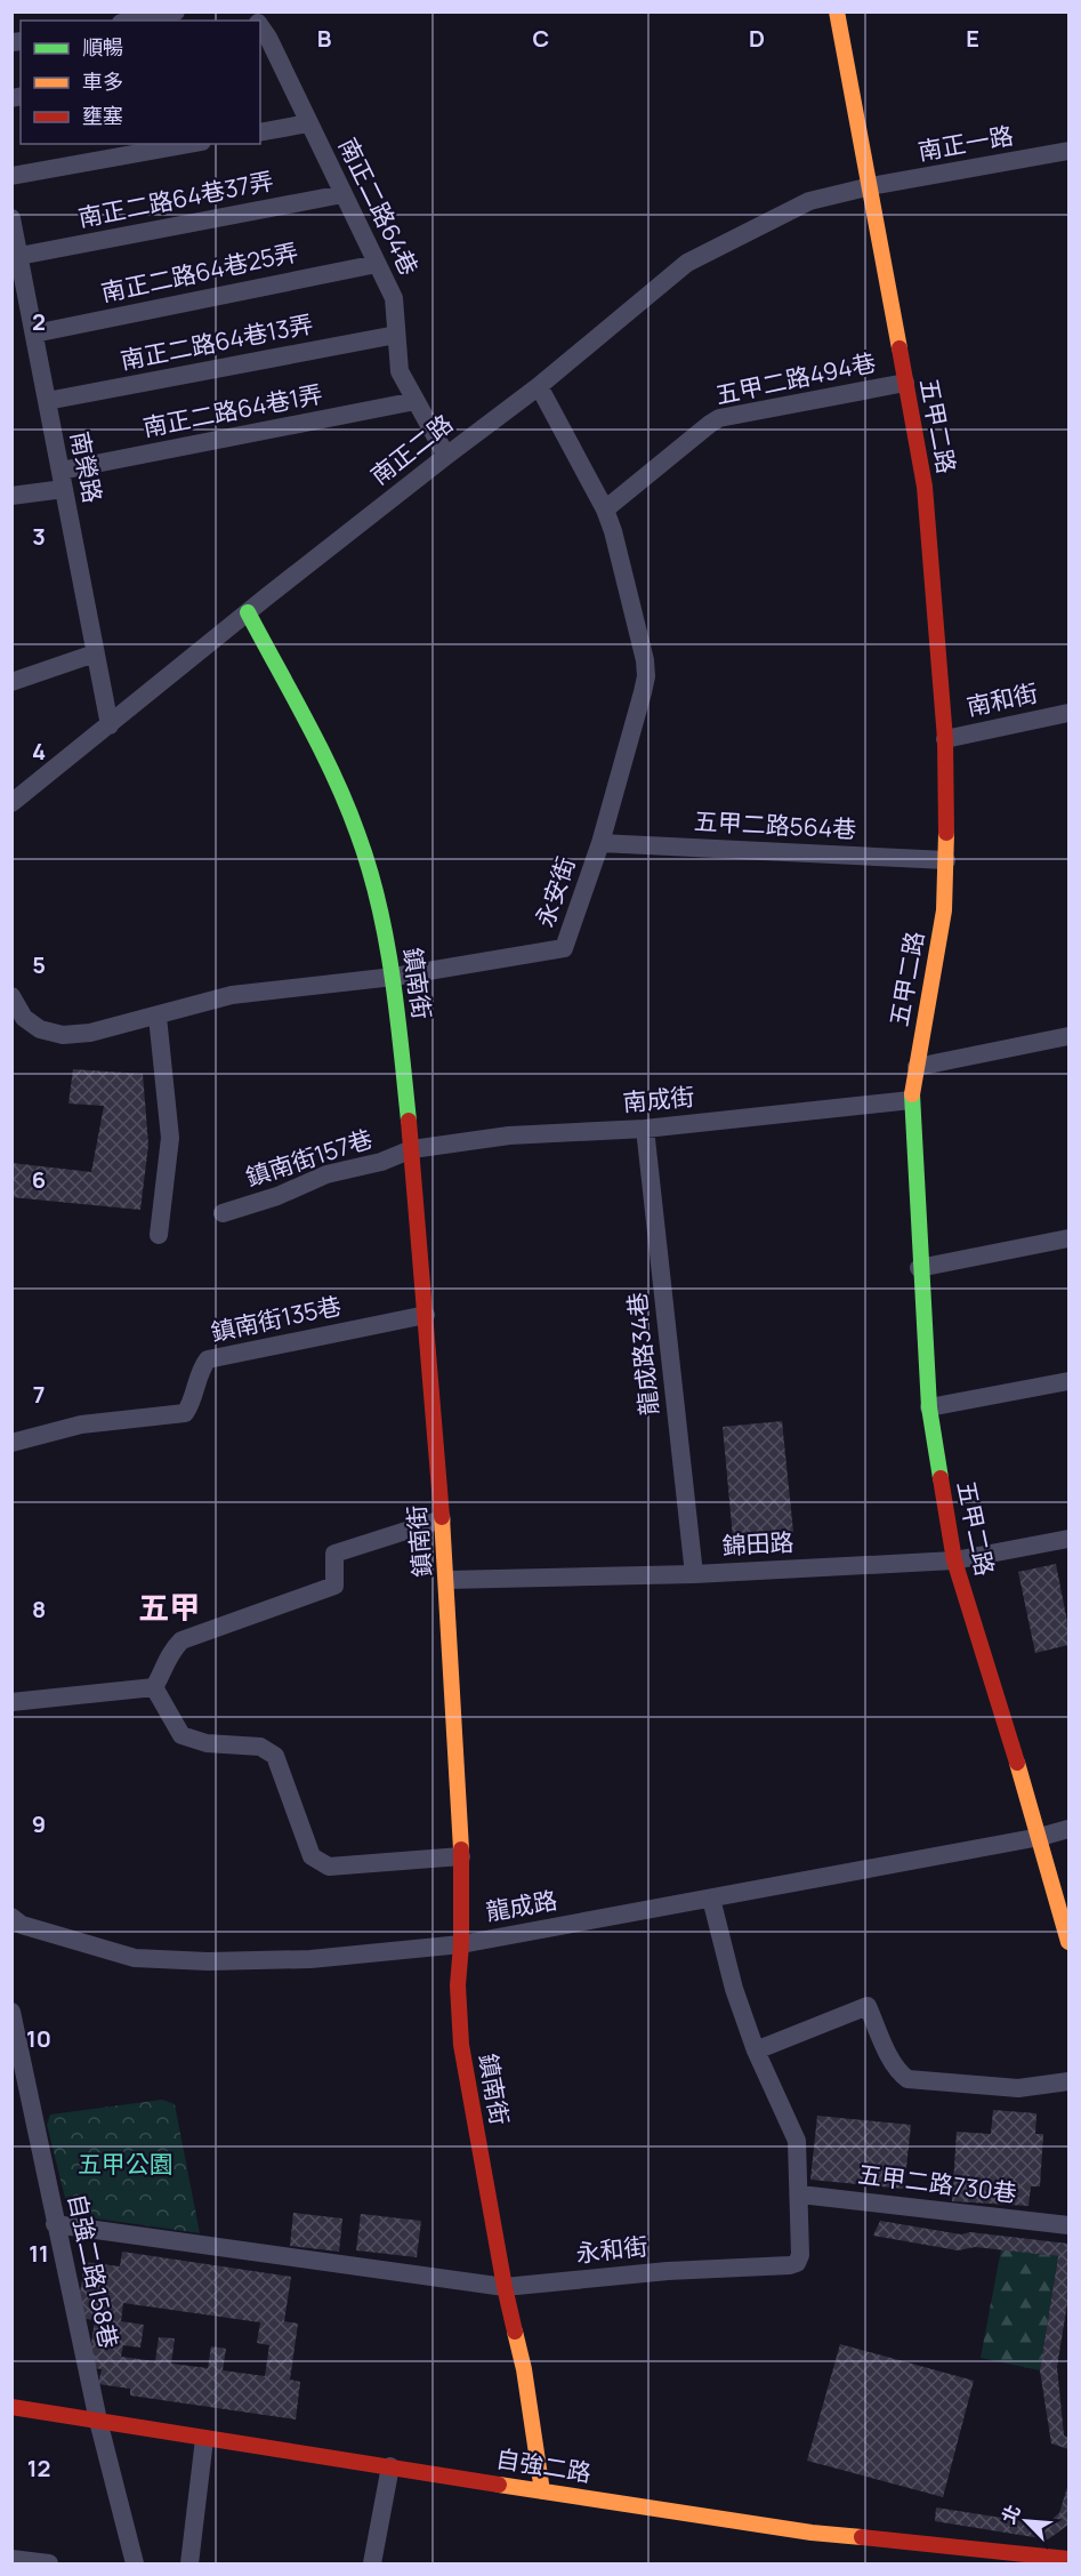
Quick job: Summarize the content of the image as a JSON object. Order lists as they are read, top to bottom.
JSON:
{
  "streets": {
    "street": [
      "南正一路",
      "南正二路64巷37弄",
      "南正二路64巷",
      "南正二路64巷25弄",
      "南正二路64巷13弄",
      "五甲二路494巷",
      "南正二路64巷1弄",
      "五甲二路",
      "南正二路",
      "南榮路",
      "南和街",
      "五甲二路564巷",
      "永安街",
      "鎮南街",
      "南成街",
      "鎮南街157巷",
      "鎮南街135巷",
      "龍成路34巷",
      "錦田路",
      "龍成路",
      "五甲二路730巷",
      "永和街",
      "自強二路158巷",
      "自強二路"
    ]
  },
  "crossings": [
    ["南正一路", "五甲二路"],
    ["南正一路", "南正二路"],
    ["南正二路64巷37弄", "南正二路64巷"],
    ["南正二路64巷37弄", "南榮路"],
    ["南正二路64巷", "南正二路64巷25弄"],
    ["南正二路64巷", "南正二路64巷13弄"],
    ["南正二路64巷", "南正二路64巷1弄"],
    ["南正二路64巷", "南正二路"],
    ["南正二路64巷25弄", "南榮路"],
    ["南正二路64巷13弄", "南榮路"],
    ["五甲二路494巷", "五甲二路"],
    ["五甲二路494巷", "永安街"],
    ["南正二路64巷1弄", "南榮路"],
    ["五甲二路", "南正二路"],
    ["五甲二路", "南和街"],
    ["五甲二路", "五甲二路564巷"],
    ["五甲二路", "南成街"],
    ["五甲二路", "錦田路"],
    ["五甲二路", "龍成路"],
    ["南正二路", "南榮路"],
    ["南正二路", "永安街"],
    ["南正二路", "鎮南街"],
    ["五甲二路564巷", "永安街"],
    ["永安街", "鎮南街"],
    ["鎮南街", "南成街"],
    ["鎮南街", "鎮南街157巷"],
    ["鎮南街", "鎮南街135巷"],
    ["鎮南街", "錦田路"],
    ["鎮南街", "龍成路"],
    ["鎮南街", "永和街"],
    ["鎮南街", "自強二路"],
    ["南成街", "鎮南街157巷"],
    ["南成街", "龍成路34巷"],
    ["龍成路34巷", "錦田路"],
    ["龍成路", "永和街"],
    ["五甲二路730巷", "永和街"],
    ["永和街", "自強二路158巷"],
    ["自強二路158巷", "自強二路"]
  ],
  "districts": ["五甲"],
  "parks": ["五甲公園"],
  "legend": ["順暢", "車多", "壅塞"],
  "north": "top left",
  "grid": {
    "columns": [
      "B",
      "C",
      "D",
      "E"
    ],
    "rows": [
      "2",
      "3",
      "4",
      "5",
      "6",
      "7",
      "8",
      "9",
      "10",
      "11",
      "12"
    ]
  }
}
